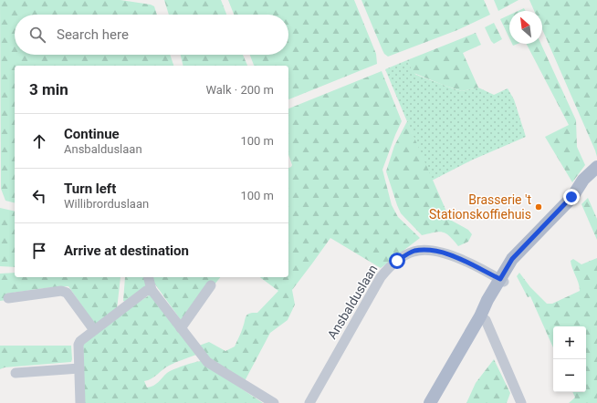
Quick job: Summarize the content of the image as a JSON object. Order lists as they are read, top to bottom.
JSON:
{
  "streets": {
    "street": ["Ansbalduslaan"]
  },
  "places": ["Brasserie 't Stationskoffiehuis"],
  "north": "top left",
  "page": {
    "search": "Search here",
    "heading": ["3 min", "Walk · 200 m"],
    "list": [
      ["Continue", "Ansbalduslaan", "100 m"],
      ["Turn left", "Willibrorduslaan", "100 m"],
      "Arrive at destination"
    ],
    "map_buttons": ["+", "−"]
  }
}
